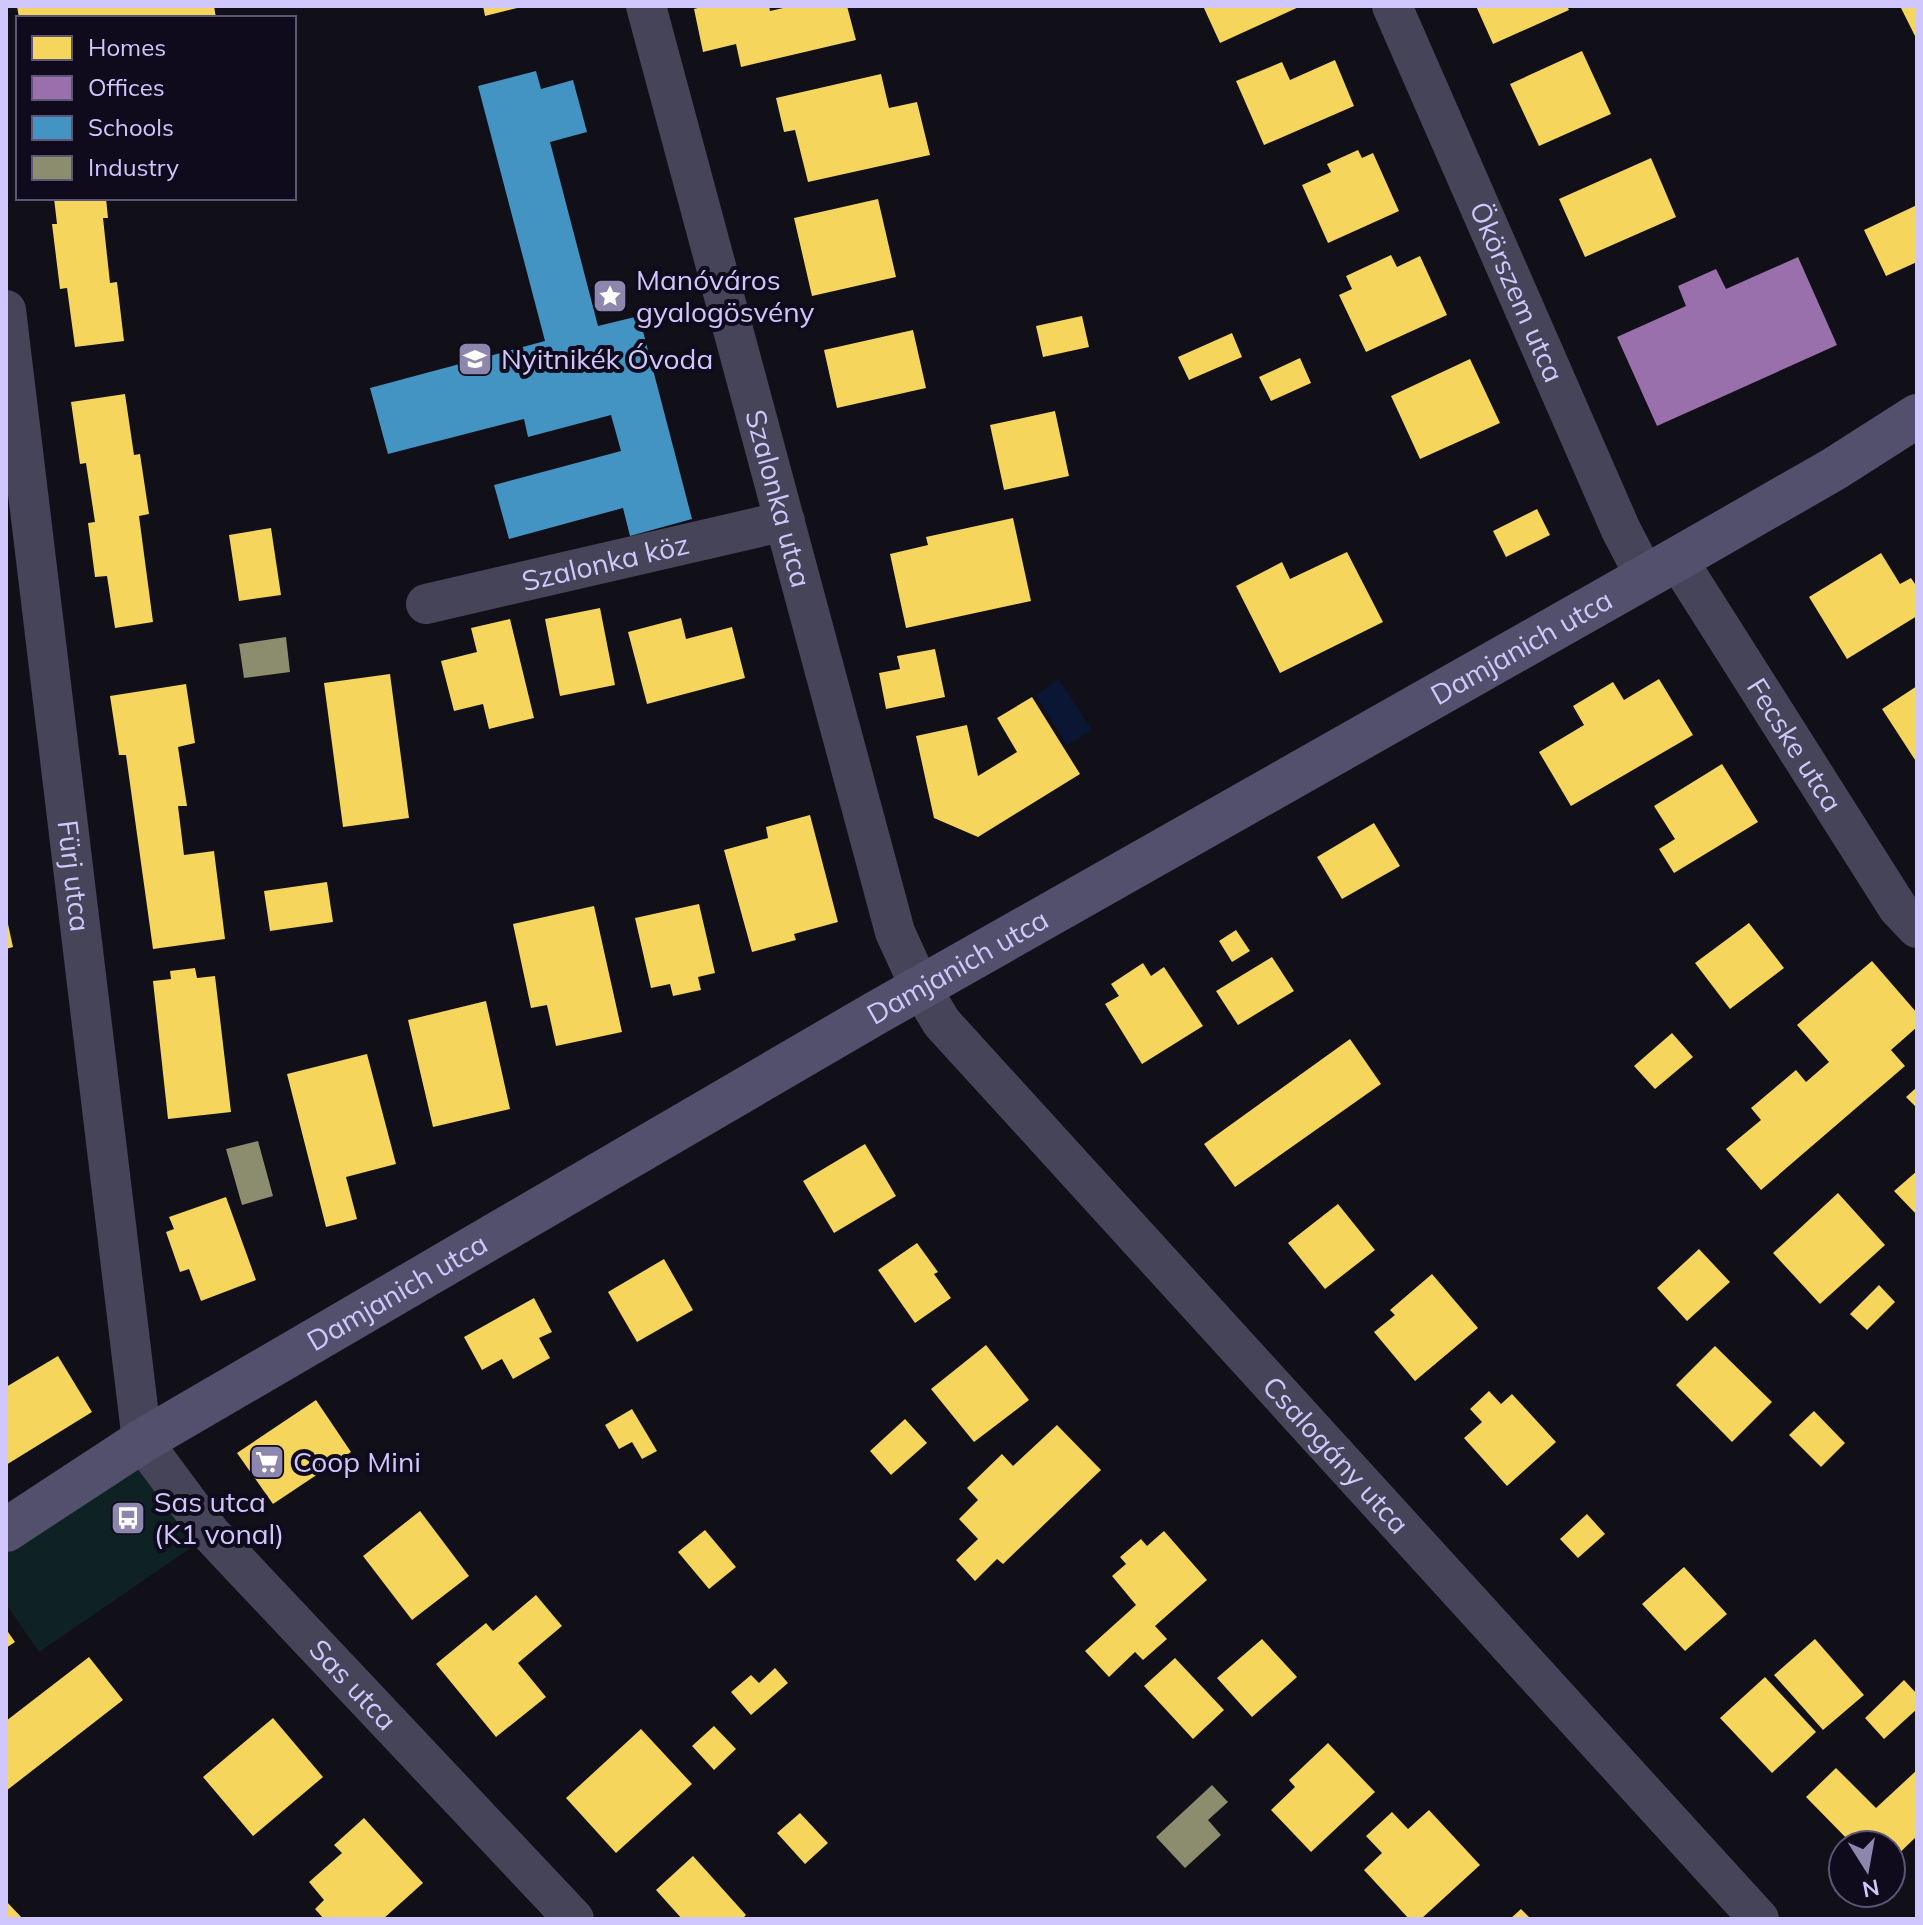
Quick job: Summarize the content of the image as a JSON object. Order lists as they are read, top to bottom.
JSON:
{
  "streets": {
    "main road": ["Damjanich utca"],
    "street": [
      "Ökörszem utca",
      "Szalonka utca",
      "Szalonka köz",
      "Fecske utca",
      "Fürj utca",
      "Csalogány utca",
      "Sas utca"
    ]
  },
  "crossings": [
    ["Ökörszem utca", "Damjanich utca"],
    ["Ökörszem utca", "Fecske utca"],
    ["Szalonka utca", "Szalonka köz"],
    ["Szalonka utca", "Damjanich utca"],
    ["Szalonka utca", "Csalogány utca"],
    ["Damjanich utca", "Fecske utca"],
    ["Damjanich utca", "Fürj utca"],
    ["Damjanich utca", "Csalogány utca"],
    ["Damjanich utca", "Sas utca"],
    ["Fürj utca", "Sas utca"]
  ],
  "places": {
    "place": ["Manóváros gyalogösvény"],
    "school or university": ["Nyitnikék Óvoda"],
    "supermarket": ["Coop Mini"],
    "bus stop": ["Sas utca (K1 vonal)"]
  },
  "legend": [
    "Homes",
    "Offices",
    "Schools",
    "Industry"
  ],
  "north": "bottom"
}
